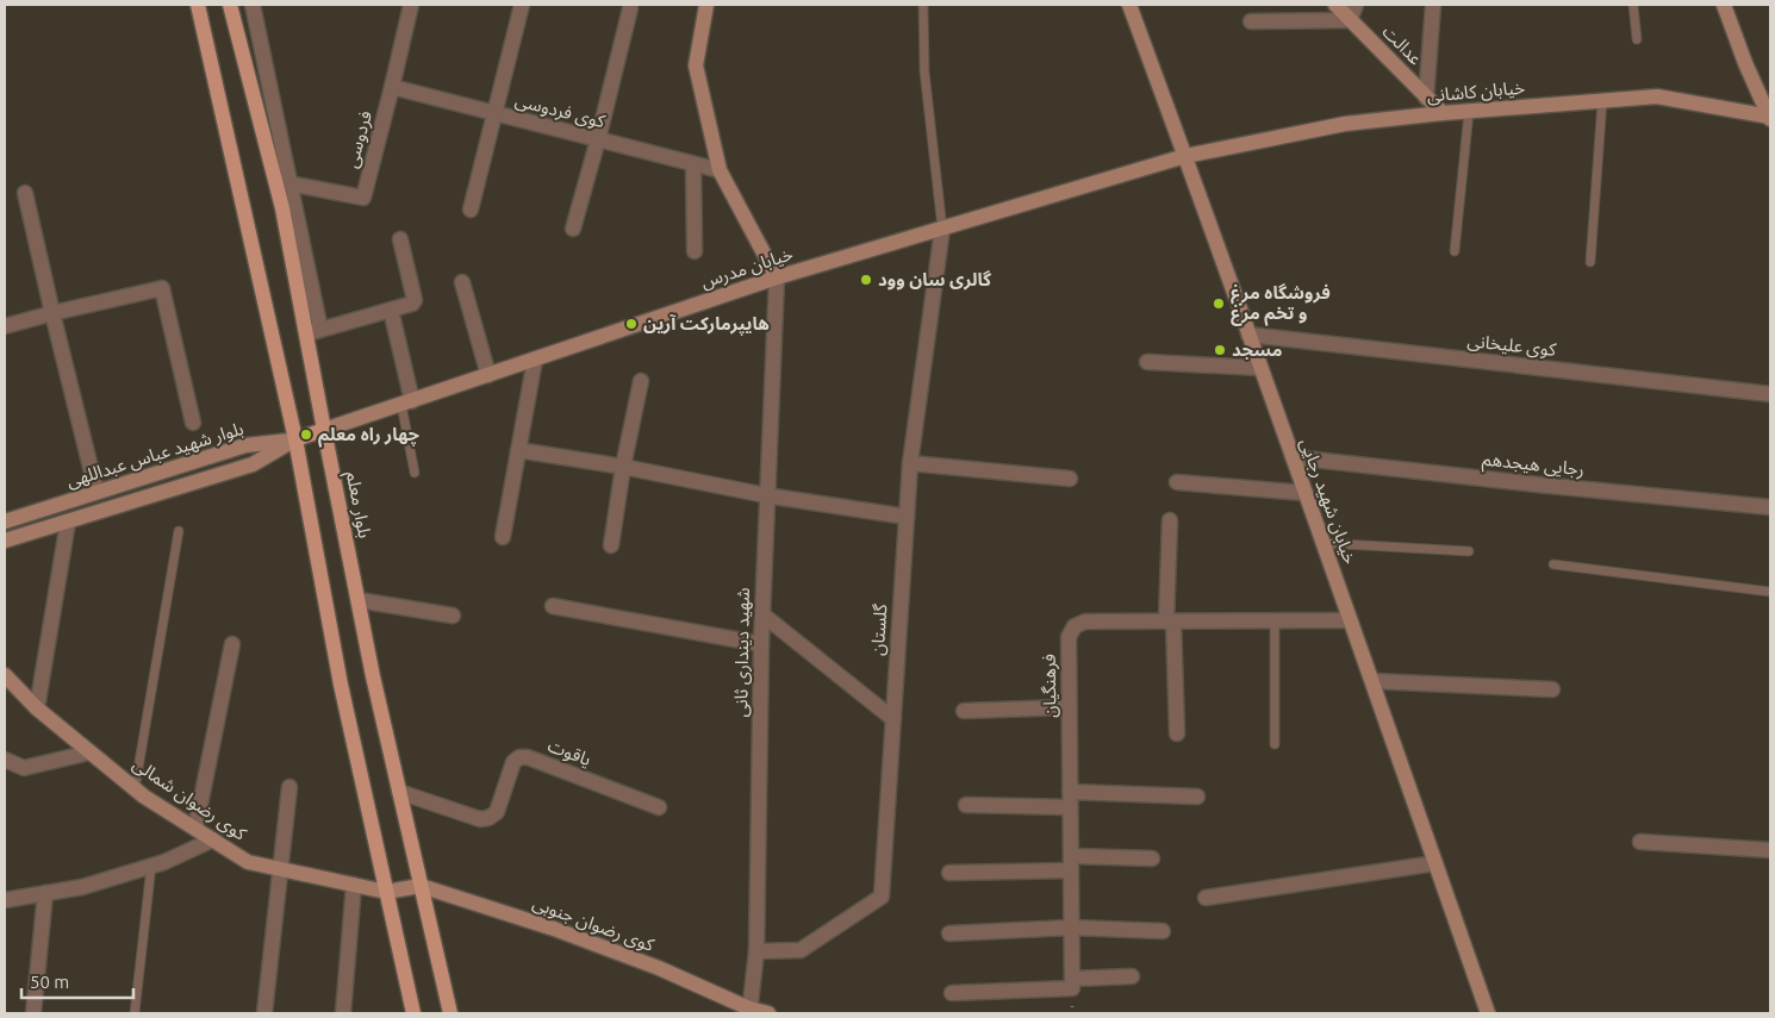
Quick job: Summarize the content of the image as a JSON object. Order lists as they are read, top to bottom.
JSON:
{
  "streets": {
    "main road": ["بلوار معلم"],
    "street": [
      "عدالت",
      "خیابان کاشانی",
      "کوی فردوسی",
      "فردوسی",
      "خیابان مدرس",
      "کوی علیخانی",
      "بلوار شهید عباس عبداللهی",
      "رجایی هیجدهم",
      "خیابان شهید رجایی",
      "گلستان",
      "شهید دینداری ثانی",
      "فرهنگیان",
      "یاقوت",
      "کوی رضوان شمالی",
      "کوی رضوان جنوبی"
    ]
  },
  "crossings": [
    ["عدالت", "خیابان کاشانی"],
    ["خیابان کاشانی", "خیابان مدرس"],
    ["خیابان کاشانی", "خیابان شهید رجایی"],
    ["کوی فردوسی", "فردوسی"],
    ["فردوسی", "بلوار معلم"],
    ["خیابان مدرس", "خیابان شهید رجایی"],
    ["خیابان مدرس", "بلوار معلم"],
    ["خیابان مدرس", "گلستان"],
    ["خیابان مدرس", "شهید دینداری ثانی"],
    ["کوی علیخانی", "خیابان شهید رجایی"],
    ["رجایی هیجدهم", "خیابان شهید رجایی"],
    ["خیابان شهید رجایی", "فرهنگیان"],
    ["بلوار معلم", "یاقوت"],
    ["بلوار معلم", "کوی رضوان جنوبی"],
    ["گلستان", "شهید دینداری ثانی"],
    ["شهید دینداری ثانی", "کوی رضوان جنوبی"]
  ],
  "places": [
    "گالری سان وود",
    "فروشگاه مرغ و تخم مرغ",
    "هایپرمارکت آرین",
    "مسجد",
    "چهار راه معلم"
  ],
  "scale_bar": "50 m"
}
